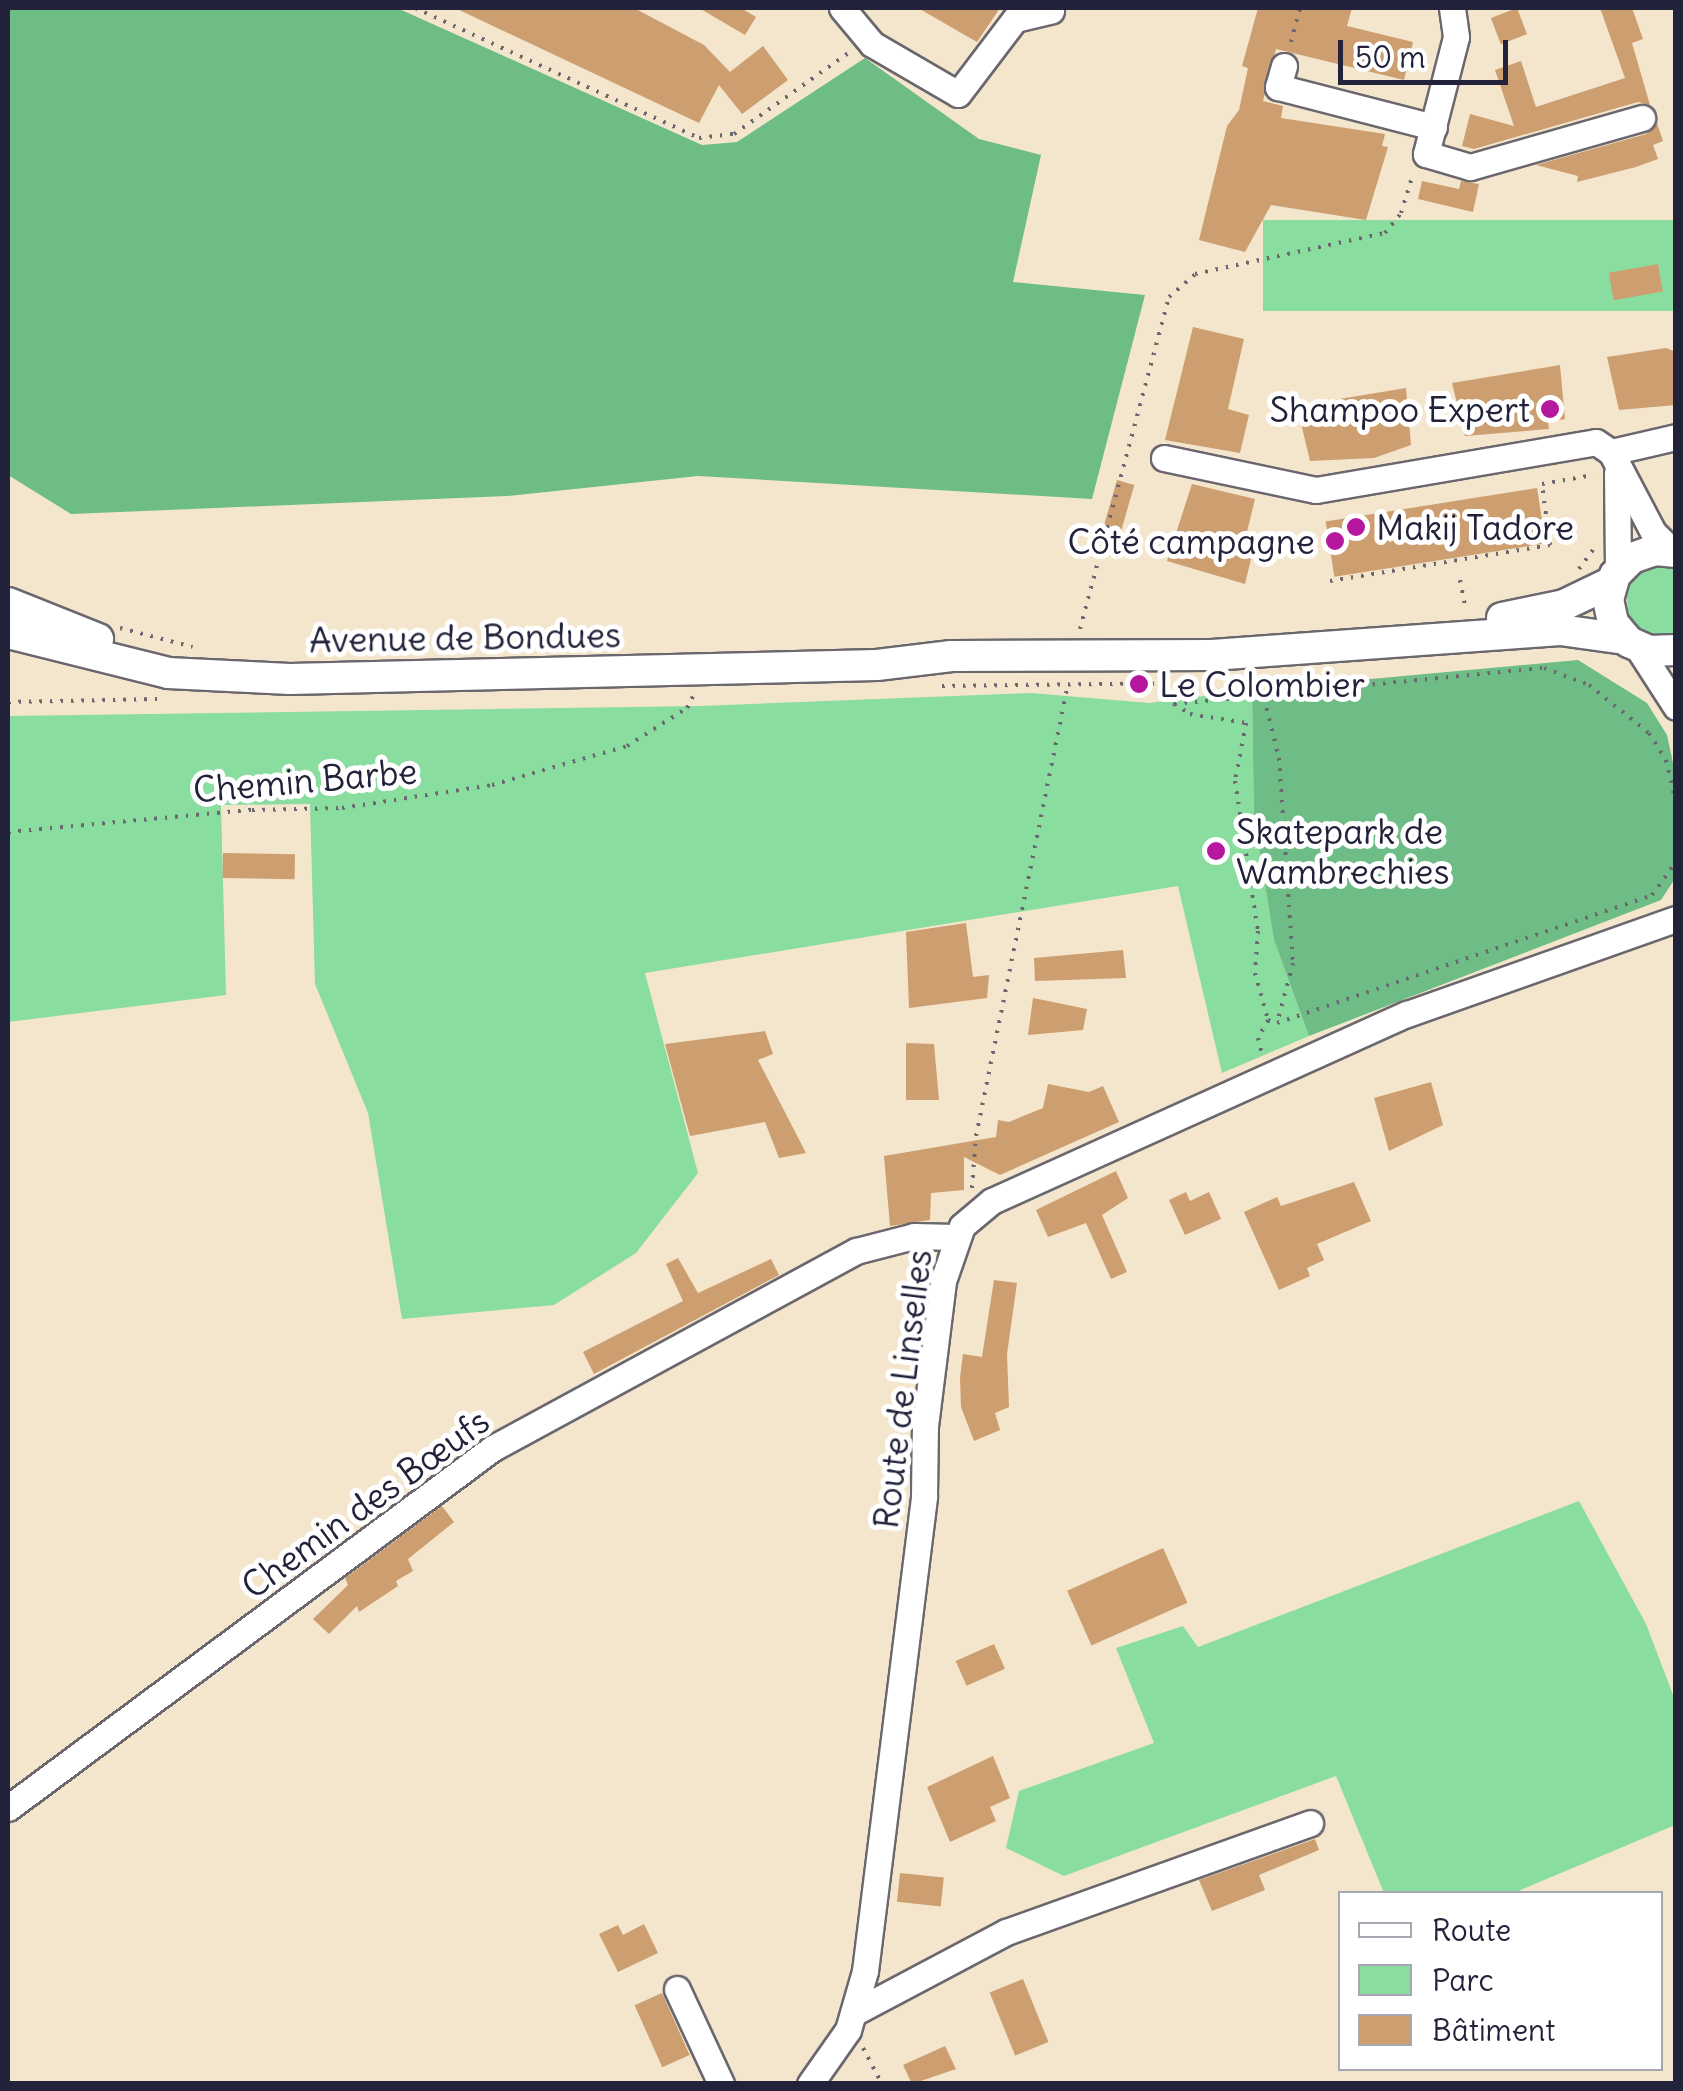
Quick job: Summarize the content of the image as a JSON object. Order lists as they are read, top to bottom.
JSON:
{
  "streets": {
    "main road": ["Avenue de Bondues"],
    "street": ["Route de Linselles", "Chemin des Bœufs"],
    "path": ["Chemin Barbe"]
  },
  "crossings": [
    ["Route de Linselles", "Chemin des Bœufs"]
  ],
  "places": [
    "Shampoo Expert",
    "Makij Tadore",
    "Côté campagne",
    "Le Colombier",
    "Skatepark de Wambrechies"
  ],
  "legend": ["Route", "Parc", "Bâtiment"],
  "scale_bar": "50 m"
}
